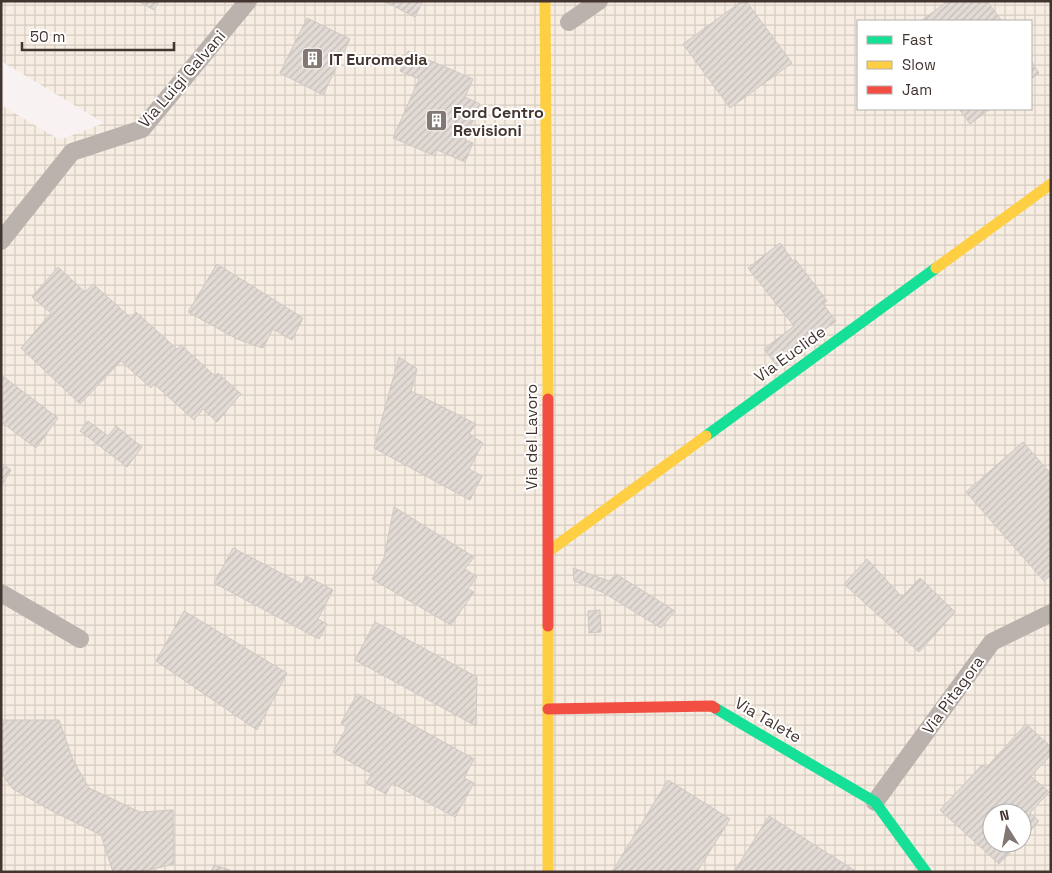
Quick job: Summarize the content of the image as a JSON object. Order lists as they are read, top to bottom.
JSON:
{
  "streets": {
    "street": [
      "Via Luigi Galvani",
      "Via Euclide",
      "Via del Lavoro",
      "Via Pitagora",
      "Via Talete"
    ]
  },
  "crossings": [
    ["Via Euclide", "Via del Lavoro"],
    ["Via del Lavoro", "Via Talete"],
    ["Via Pitagora", "Via Talete"]
  ],
  "places": {
    "building": ["IT Euromedia", "Ford Centro Revisioni"]
  },
  "legend": ["Fast", "Slow", "Jam"],
  "scale_bar": "50 m",
  "north": "top"
}
